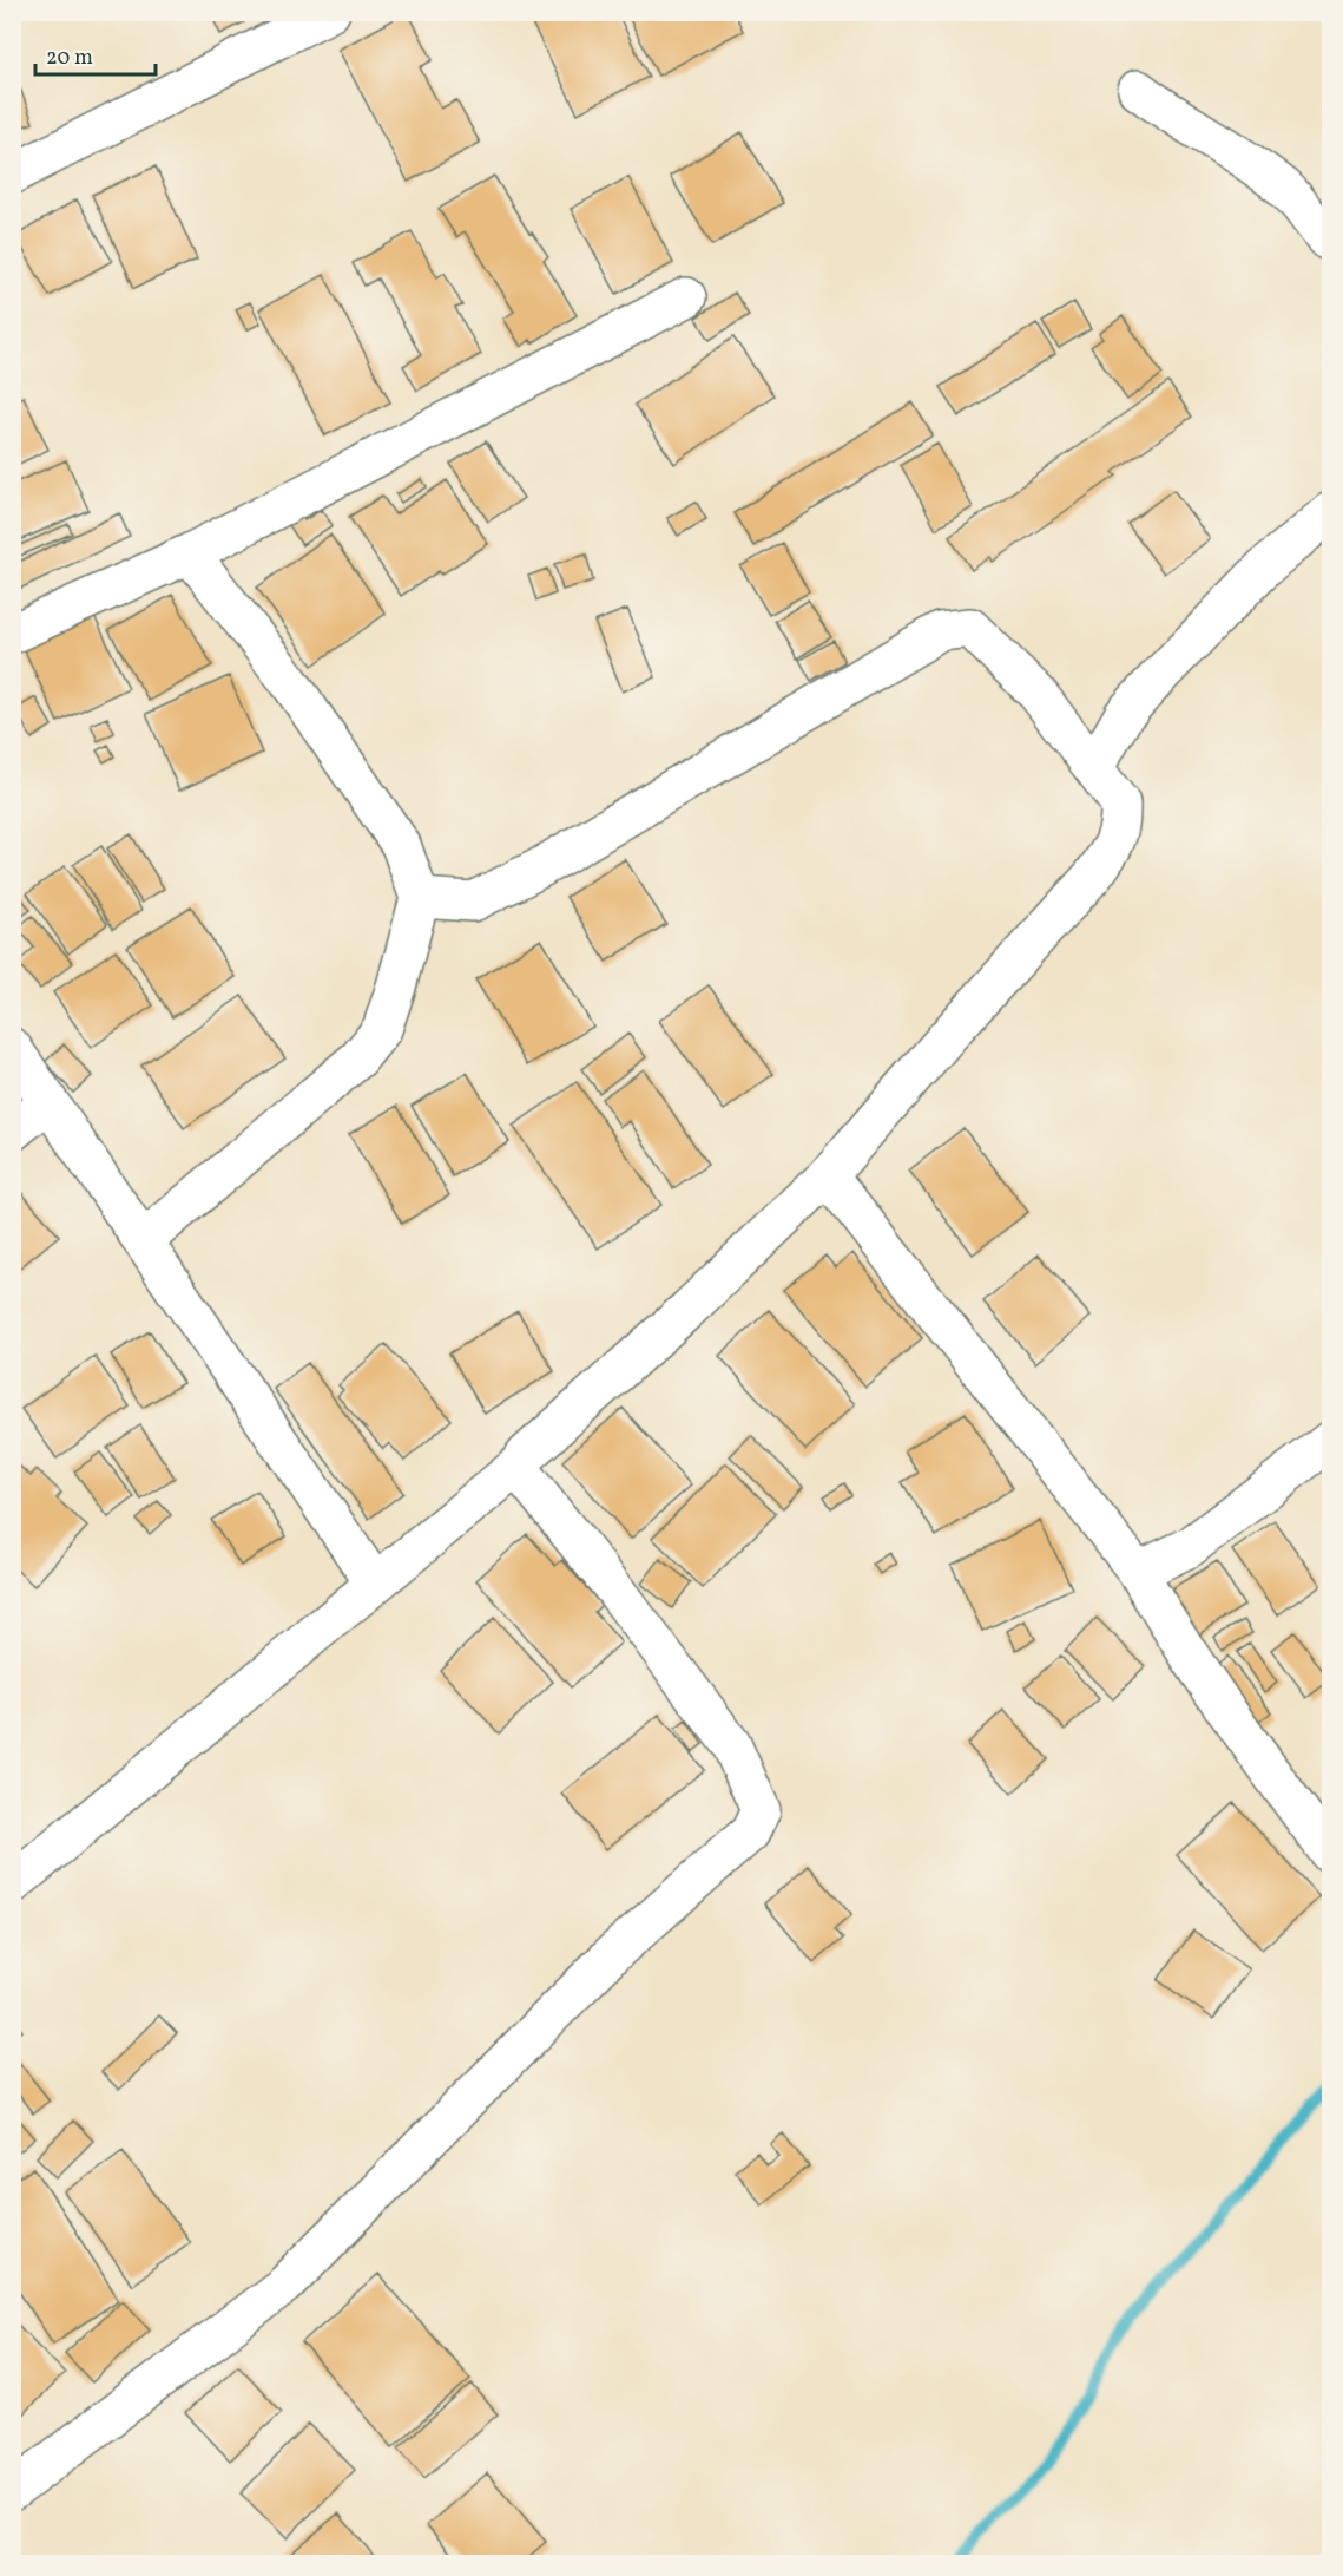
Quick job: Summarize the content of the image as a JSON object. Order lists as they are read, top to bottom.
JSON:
{
  "scale_bar": "20 m"
}
